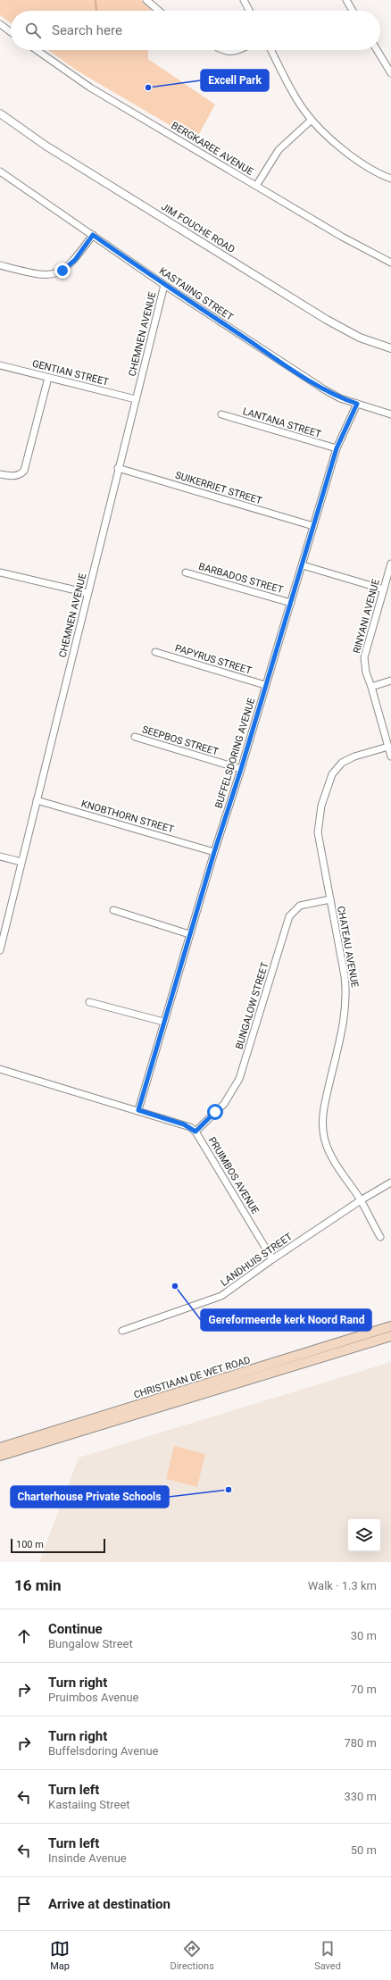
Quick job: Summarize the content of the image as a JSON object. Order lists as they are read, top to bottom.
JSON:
{
  "streets": {
    "main road": ["CHRISTIAAN DE WET ROAD"],
    "street": [
      "BERGKAREE AVENUE",
      "JIM FOUCHE ROAD",
      "KASTAIING STREET",
      "CHEMNEN AVENUE",
      "GENTIAN STREET",
      "LANTANA STREET",
      "SUIKERRIET STREET",
      "BARBADOS STREET",
      "RINYANI AVENUE",
      "PAPYRUS STREET",
      "SEEPBOS STREET",
      "BUFFELSDORING AVENUE",
      "KNOBTHORN STREET",
      "CHATEAU AVENUE",
      "BUNGALOW STREET",
      "PRUIMBOS AVENUE",
      "LANDHUIS STREET"
    ]
  },
  "crossings": [
    ["KASTAIING STREET", "CHEMNEN AVENUE"],
    ["KASTAIING STREET", "BUFFELSDORING AVENUE"],
    ["CHEMNEN AVENUE", "GENTIAN STREET"],
    ["CHEMNEN AVENUE", "SUIKERRIET STREET"],
    ["CHEMNEN AVENUE", "KNOBTHORN STREET"],
    ["LANTANA STREET", "BUFFELSDORING AVENUE"],
    ["SUIKERRIET STREET", "BUFFELSDORING AVENUE"],
    ["BARBADOS STREET", "BUFFELSDORING AVENUE"],
    ["RINYANI AVENUE", "CHATEAU AVENUE"],
    ["PAPYRUS STREET", "BUFFELSDORING AVENUE"],
    ["SEEPBOS STREET", "BUFFELSDORING AVENUE"],
    ["BUFFELSDORING AVENUE", "KNOBTHORN STREET"],
    ["BUFFELSDORING AVENUE", "PRUIMBOS AVENUE"],
    ["CHATEAU AVENUE", "BUNGALOW STREET"],
    ["CHATEAU AVENUE", "LANDHUIS STREET"],
    ["BUNGALOW STREET", "PRUIMBOS AVENUE"],
    ["PRUIMBOS AVENUE", "LANDHUIS STREET"]
  ],
  "places": ["Excell Park", "Gereformeerde kerk Noord Rand", "Charterhouse Private Schools"],
  "scale_bar": "100 m",
  "page": {
    "search": "Search here",
    "scale": "100 m",
    "heading": ["16 min", "Walk · 1.3 km"],
    "list": [
      ["Continue", "Bungalow Street", "30 m"],
      ["Turn right", "Pruimbos Avenue", "70 m"],
      ["Turn right", "Buffelsdoring Avenue", "780 m"],
      ["Turn left", "Kastaiing Street", "330 m"],
      ["Turn left", "Insinde Avenue", "50 m"],
      "Arrive at destination"
    ],
    "nav": ["Map", "Directions", "Saved"]
  }
}
